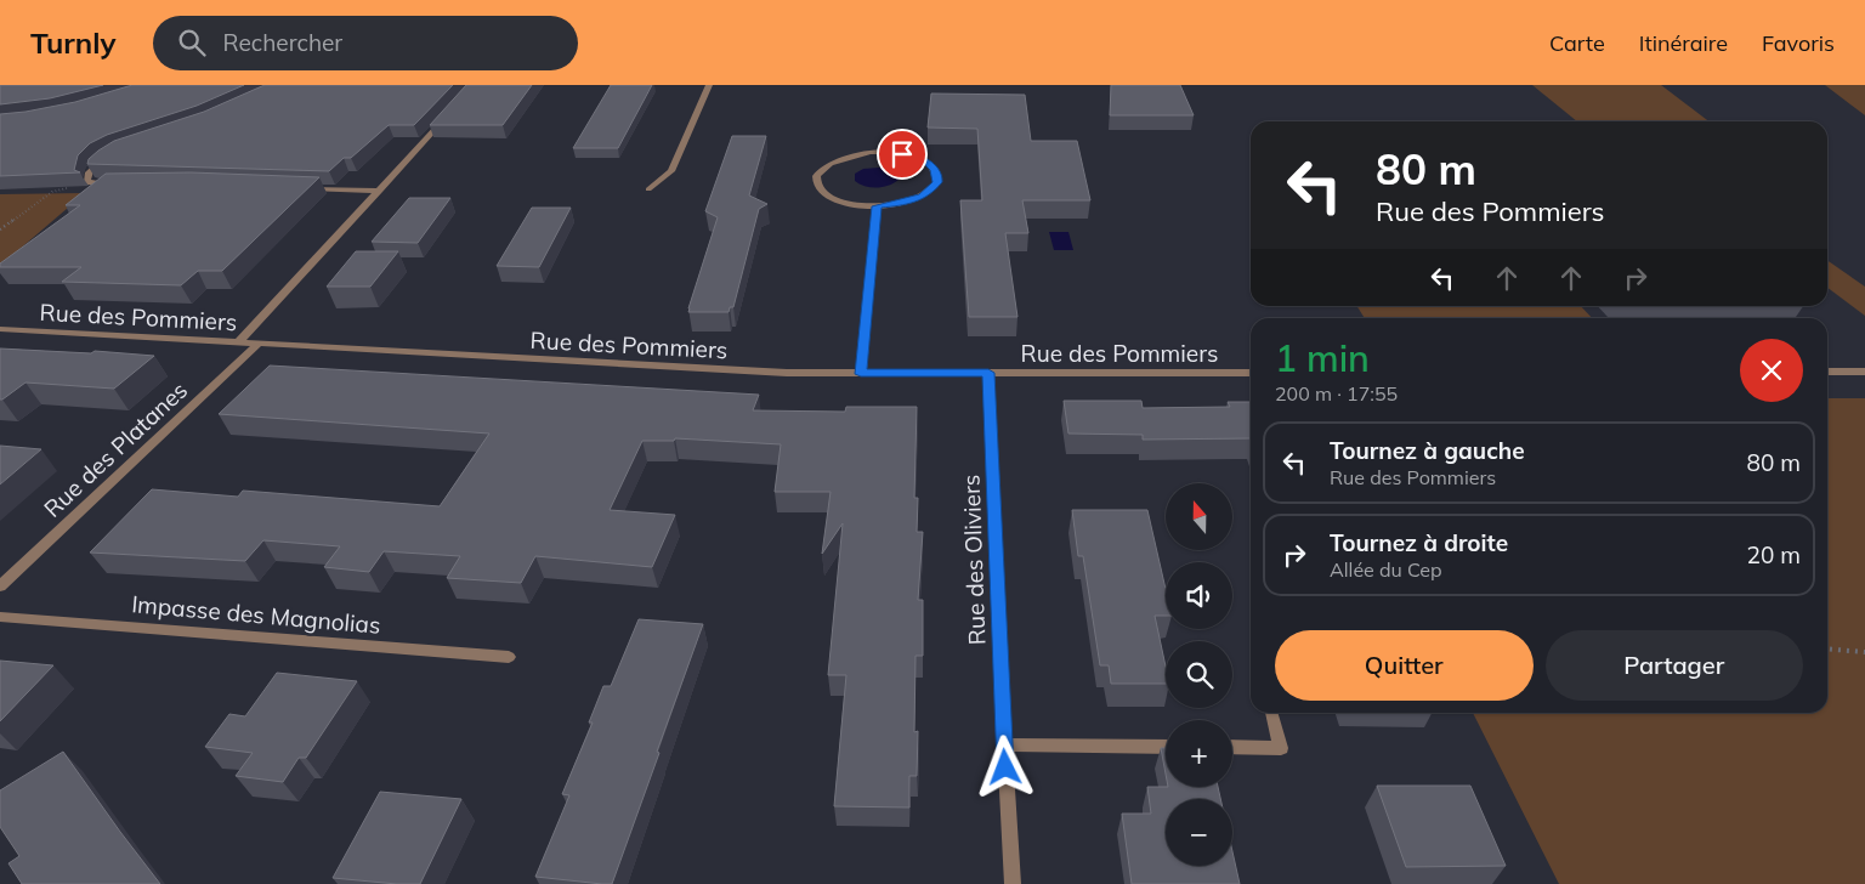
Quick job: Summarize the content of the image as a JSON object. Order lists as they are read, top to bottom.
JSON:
{
  "streets": {
    "street": [
      "Rue des Pommiers",
      "Rue des Platanes",
      "Rue des Oliviers",
      "Impasse des Magnolias"
    ]
  },
  "crossings": [
    ["Rue des Pommiers", "Rue des Platanes"],
    ["Rue des Pommiers", "Rue des Oliviers"]
  ],
  "north": "top",
  "page": {
    "header": "Turnly",
    "search": "Rechercher",
    "nav": ["Carte", "Itinéraire", "Favoris"],
    "turn": ["80 m", "Rue des Pommiers"],
    "heading": ["1 min", "200 m · 17:55"],
    "list": [
      {
        "name": "Tournez à gauche",
        "note": "Rue des Pommiers",
        "value": "80 m"
      },
      {
        "name": "Tournez à droite",
        "note": "Allée du Cep",
        "value": "20 m"
      }
    ],
    "map_buttons": ["+", "−"],
    "buttons": ["Quitter", "Partager"]
  }
}
